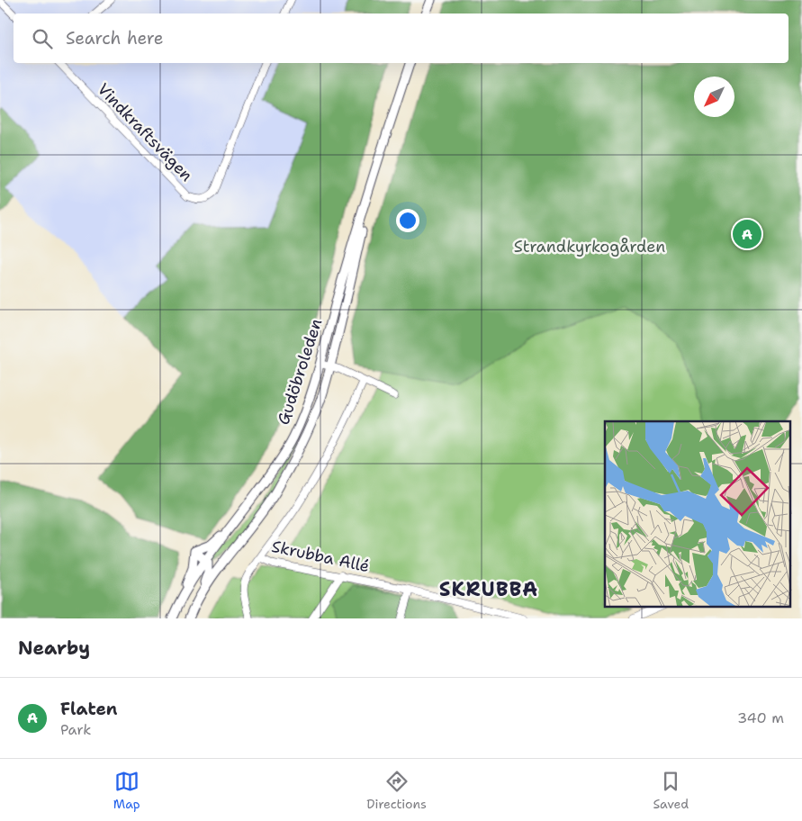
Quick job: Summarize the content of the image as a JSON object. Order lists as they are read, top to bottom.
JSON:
{
  "streets": {
    "main road": ["Gudöbroleden"],
    "street": ["Vindkraftsvägen", "Skrubba Allé"]
  },
  "districts": ["SKRUBBA"],
  "parks": ["Strandkyrkogården"],
  "north": "bottom left",
  "page": {
    "search": "Search here",
    "pins": "A",
    "heading": "Nearby",
    "list": [
      {
        "mark": "A",
        "name": "Flaten",
        "note": "Park",
        "value": "340 m"
      }
    ],
    "nav": ["Map", "Directions", "Saved"]
  }
}
